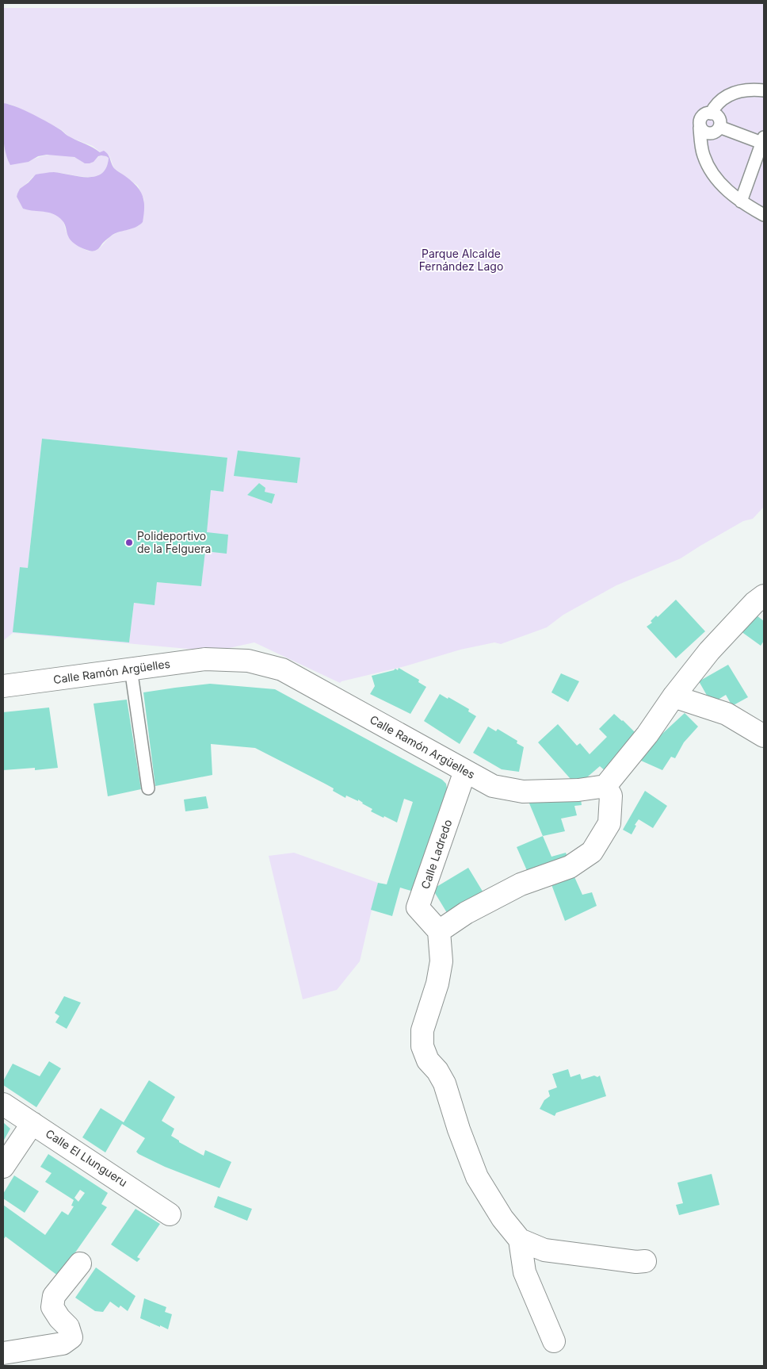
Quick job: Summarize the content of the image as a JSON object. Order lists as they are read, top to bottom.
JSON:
{
  "streets": {
    "street": ["Calle Ramón Argüelles", "Calle Ladredo", "Calle El Llungueru"]
  },
  "crossings": [
    ["Calle Ramón Argüelles", "Calle Ladredo"]
  ],
  "parks": ["Parque Alcalde Fernández Lago"],
  "places": ["Polideportivo de la Felguera"]
}
